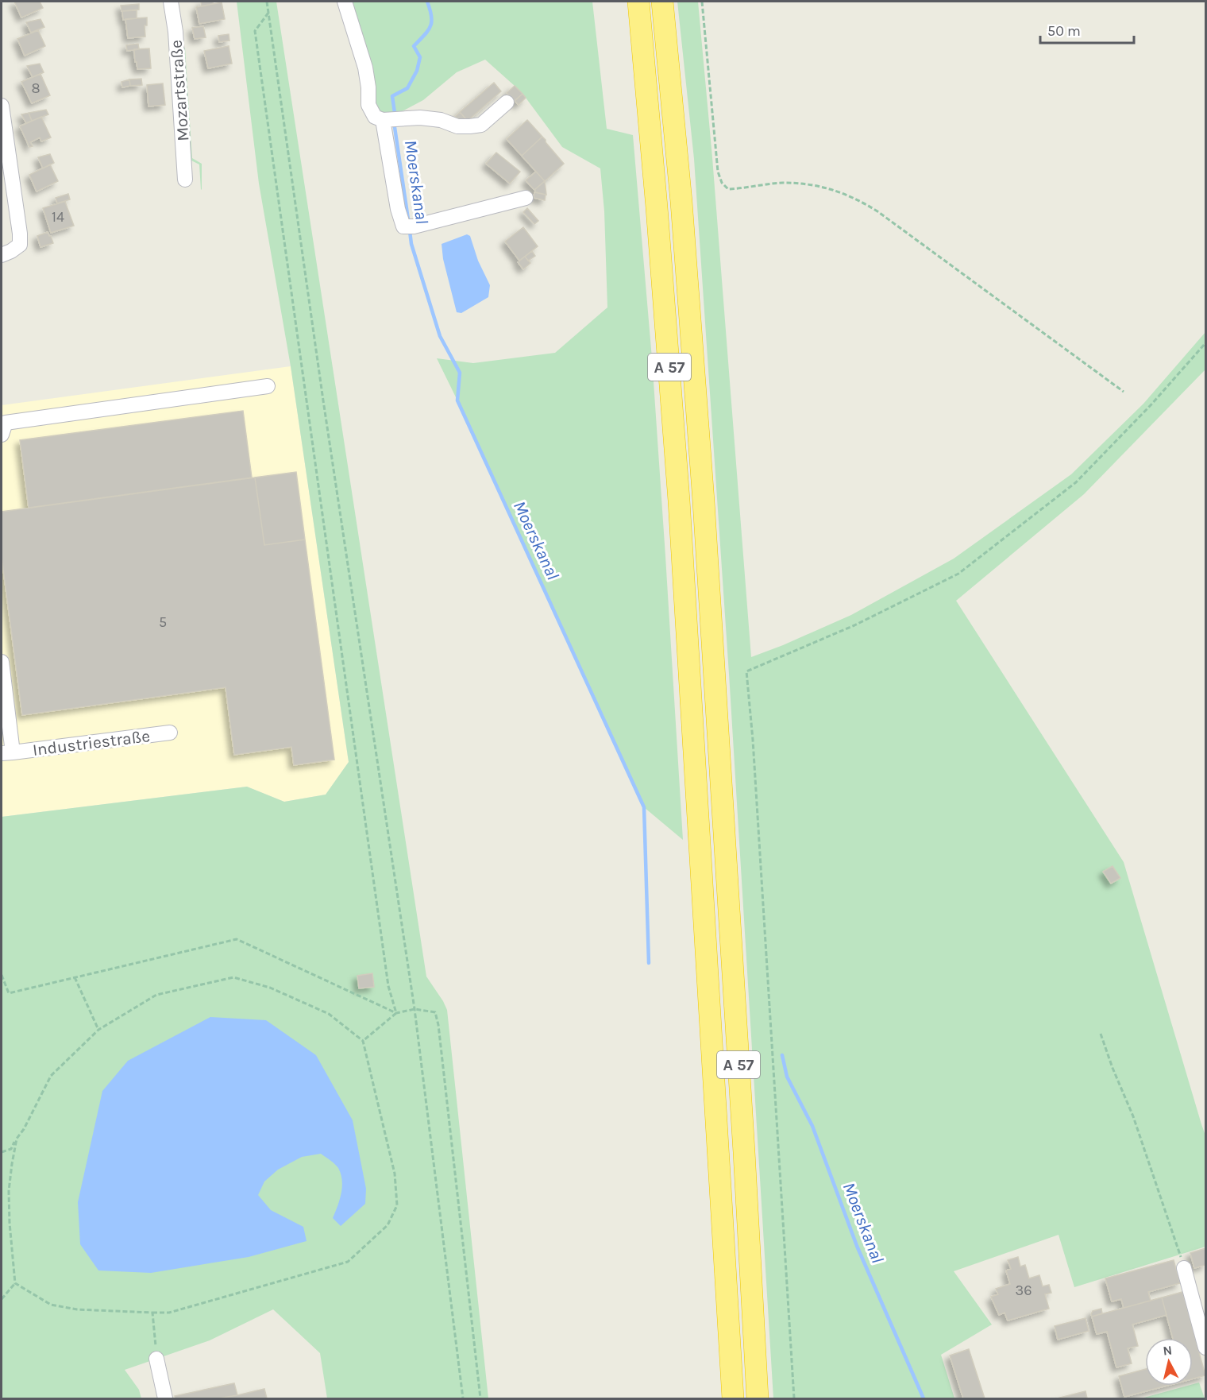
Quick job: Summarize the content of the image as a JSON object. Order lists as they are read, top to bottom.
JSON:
{
  "streets": {
    "highway": ["A 57"],
    "street": ["Mozartstraße", "Industriestraße"]
  },
  "water": ["Moerskanal"],
  "house_numbers": [
    "8",
    "14",
    "5",
    "36"
  ],
  "scale_bar": "50 m",
  "north": "top"
}
